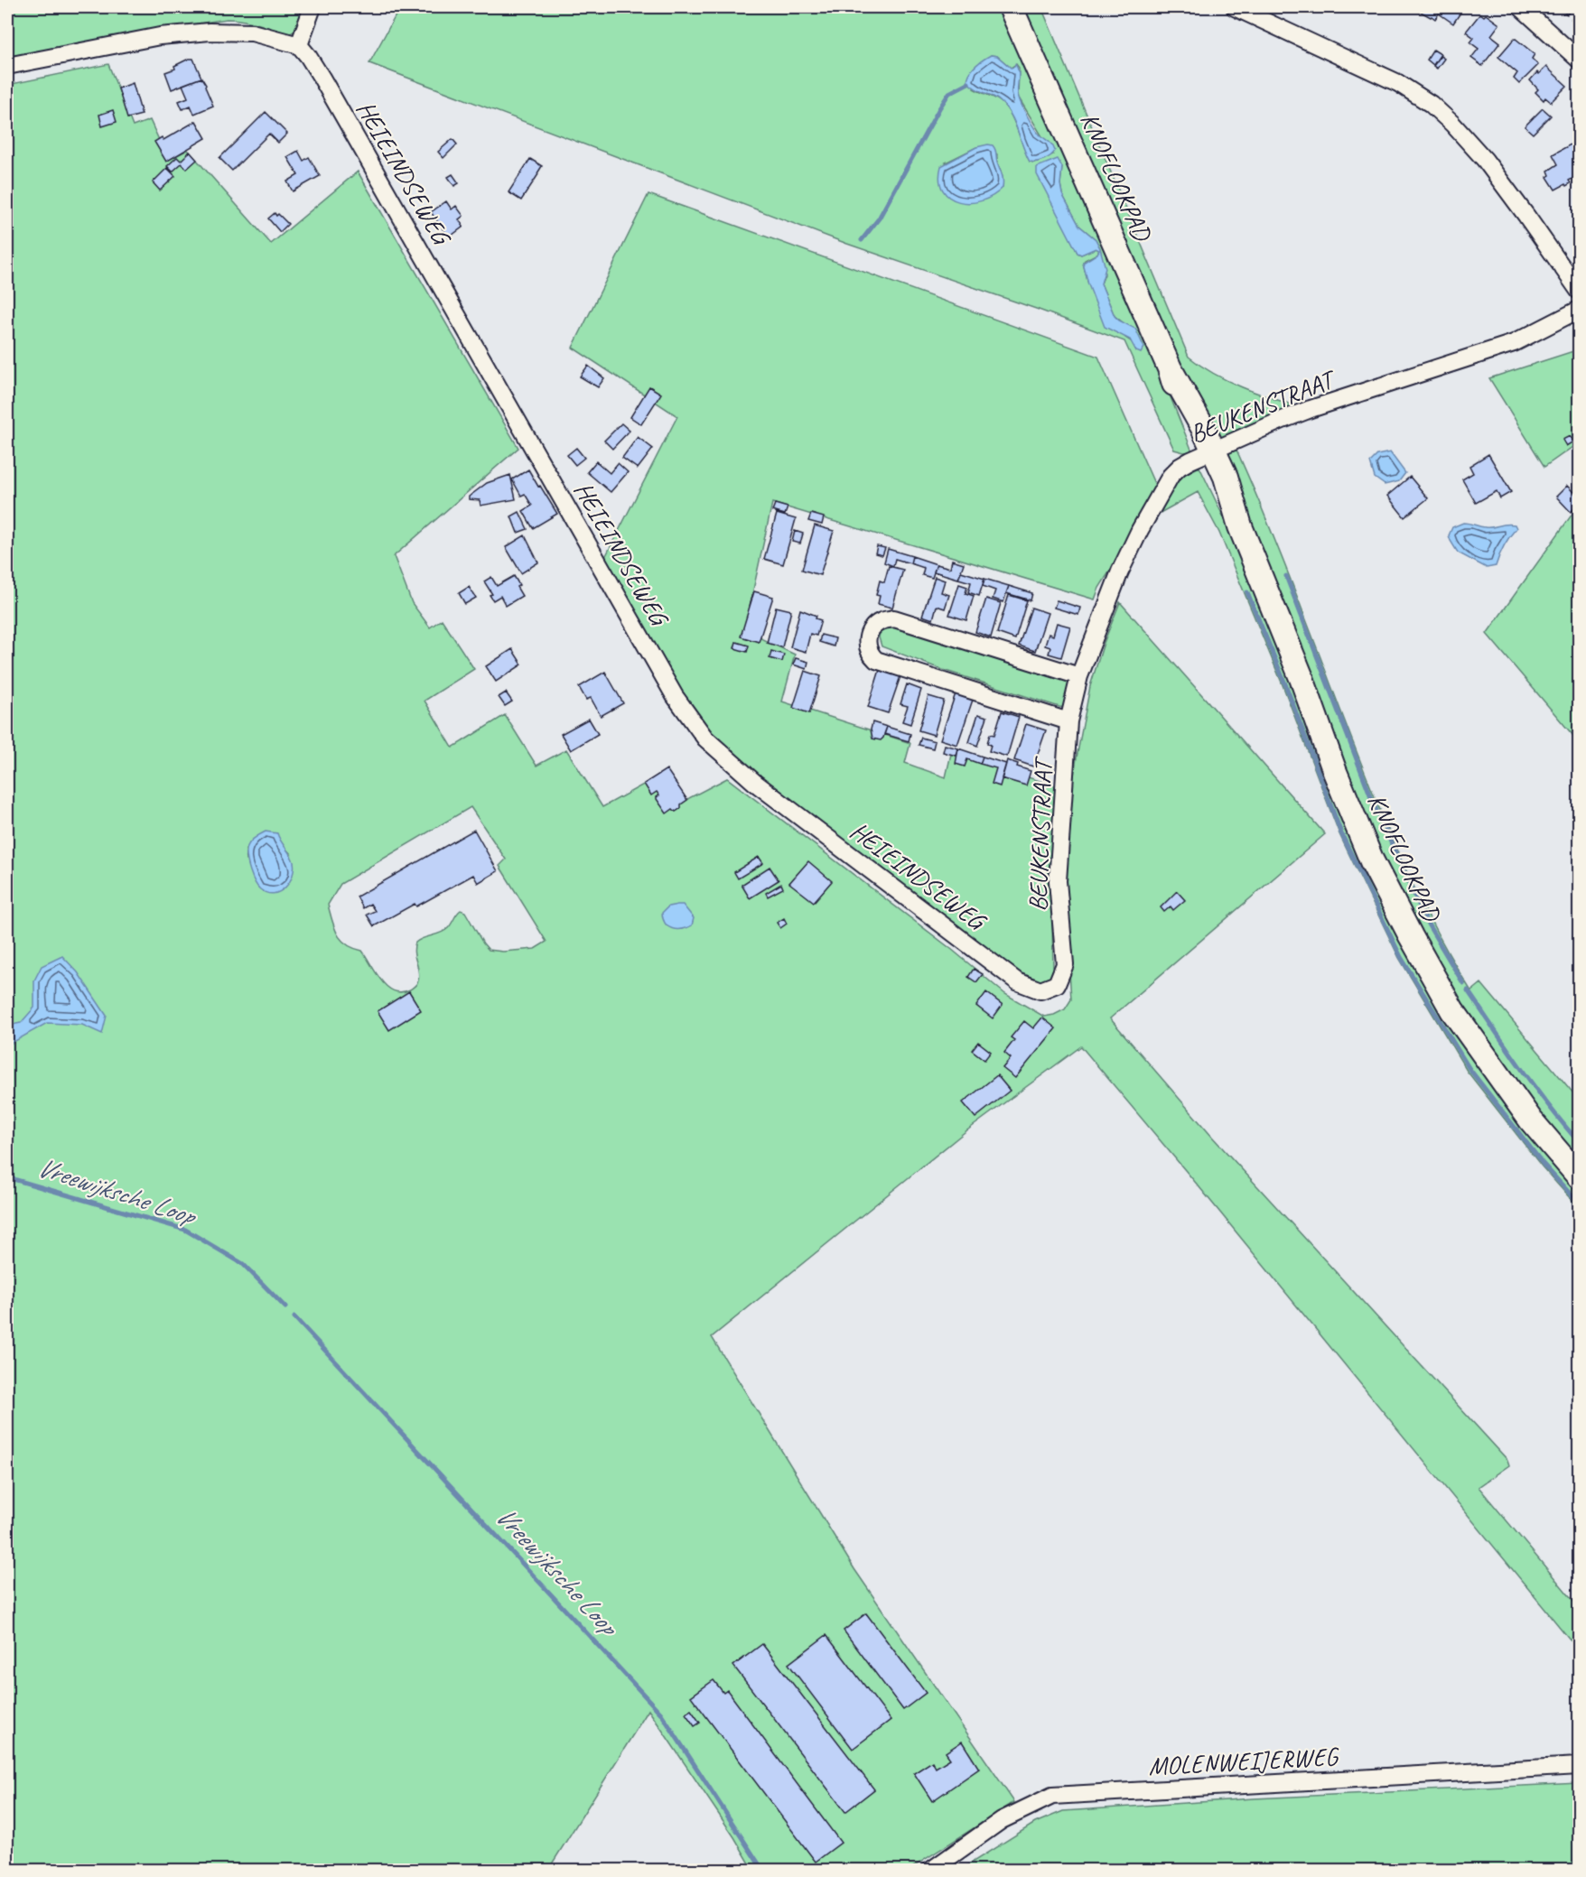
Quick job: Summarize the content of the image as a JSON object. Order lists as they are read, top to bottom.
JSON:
{
  "streets": {
    "main road": ["KNOFLOOKPAD"],
    "street": ["HEIEINDSEWEG", "BEUKENSTRAAT", "MOLENWEIJERWEG"]
  },
  "crossings": [
    ["HEIEINDSEWEG", "BEUKENSTRAAT"],
    ["KNOFLOOKPAD", "BEUKENSTRAAT"]
  ],
  "water": ["Vreewijksche Loop"]
}
